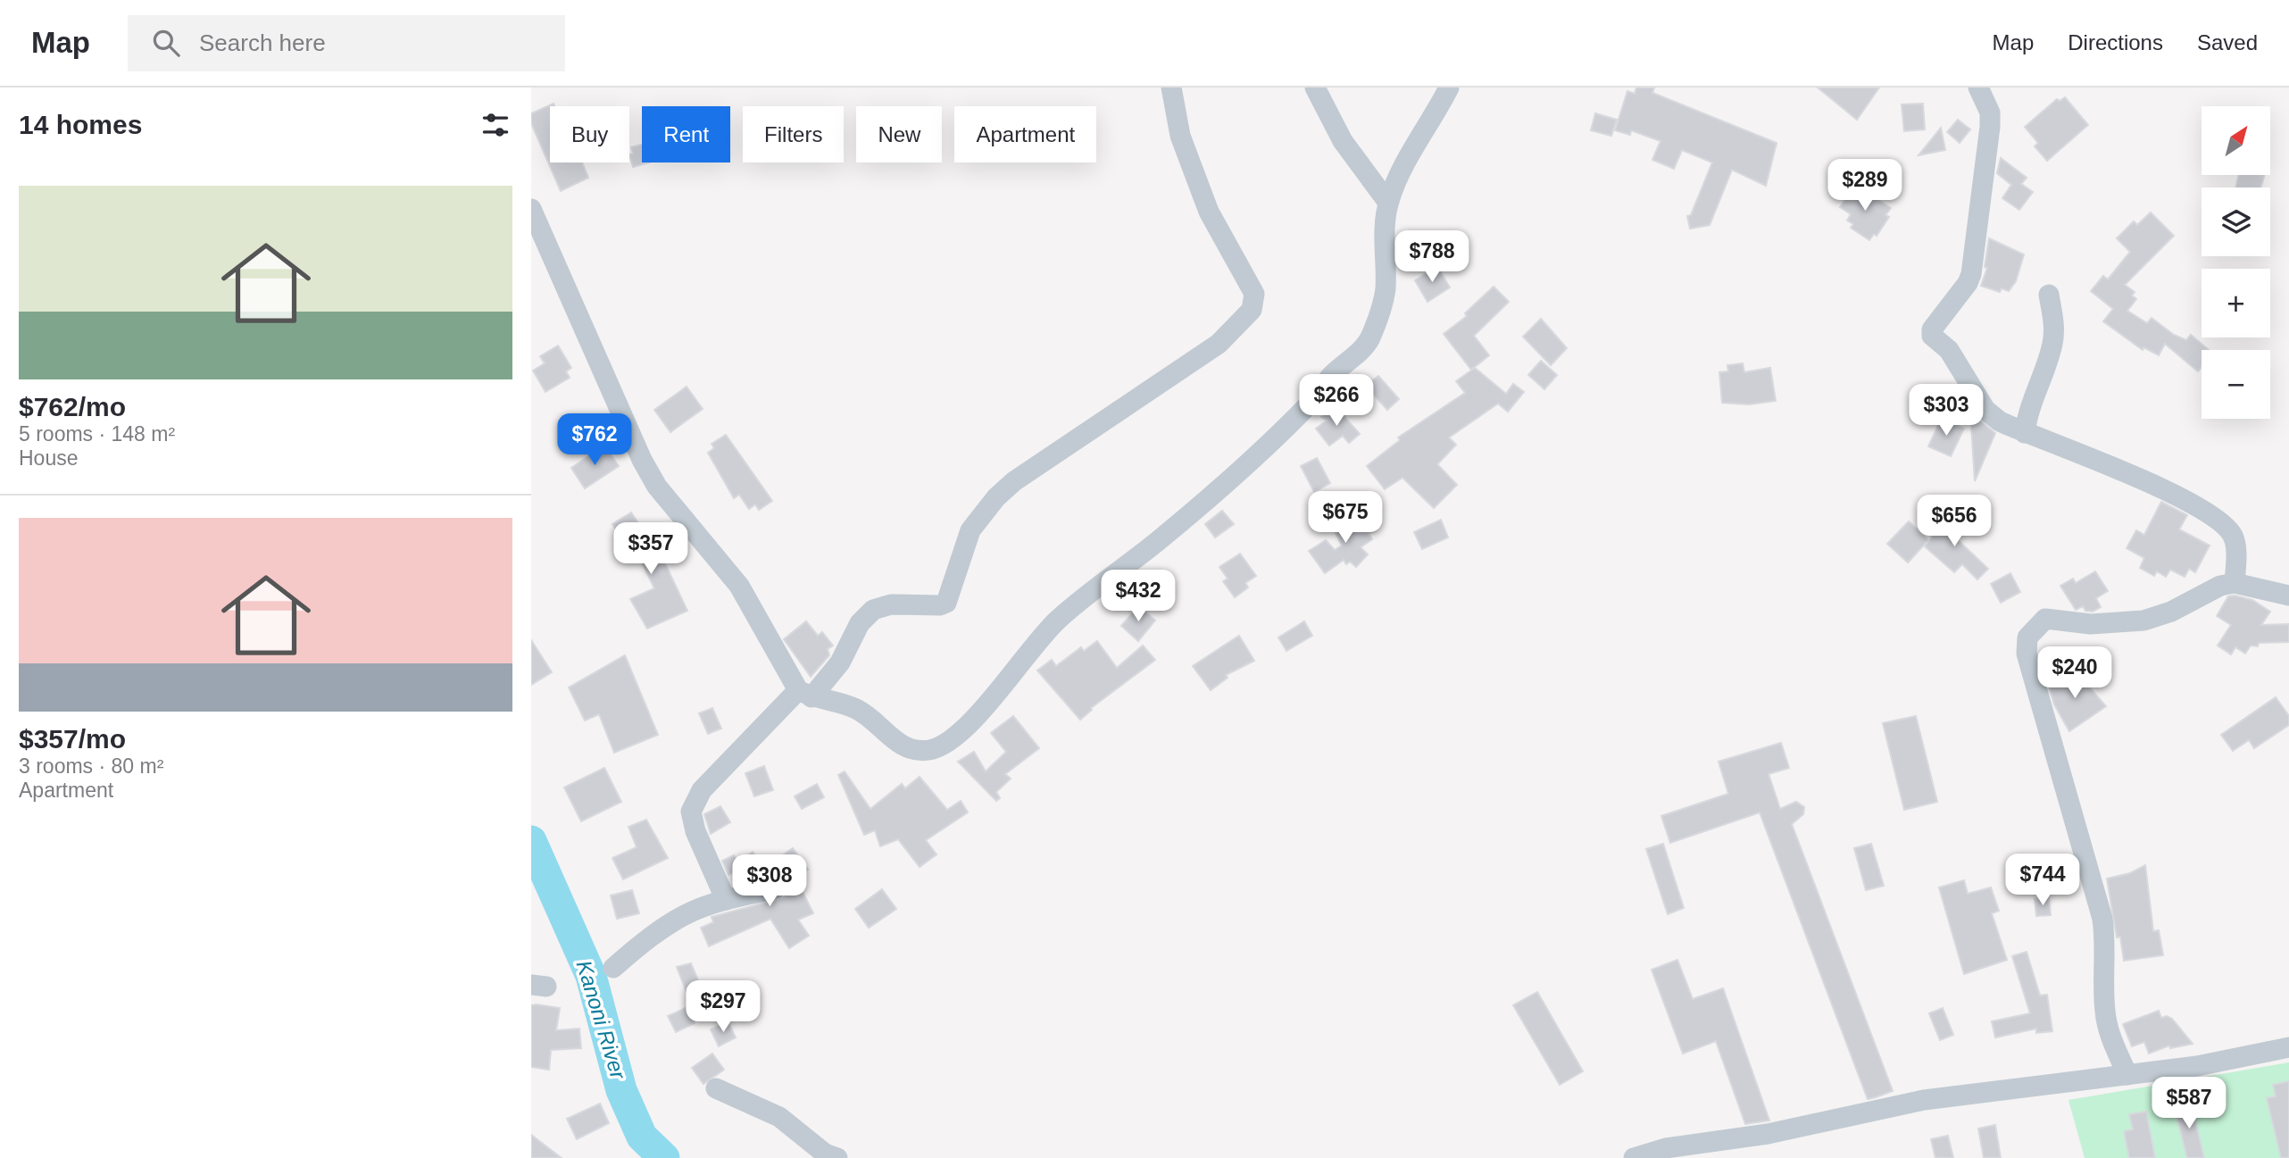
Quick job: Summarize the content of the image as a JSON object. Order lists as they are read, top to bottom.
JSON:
{
  "water": ["Kanoni River"],
  "north": "top right",
  "page": {
    "header": "Map",
    "search": "Search here",
    "nav": ["Map", "Directions", "Saved"],
    "heading": "14 homes",
    "map_buttons": ["+", "−"],
    "chip": [
      "Buy",
      "Rent",
      "Filters",
      "New",
      "Apartment"
    ],
    "price": [
      "$289",
      "$788",
      "$266",
      "$303",
      "$762",
      "$675",
      "$656",
      "$357",
      "$432",
      "$240",
      "$744",
      "$308",
      "$297",
      "$587"
    ],
    "list": [
      {
        "name": "$762/mo",
        "note": "5 rooms · 148 m² · House"
      },
      {
        "name": "$357/mo",
        "note": "3 rooms · 80 m² · Apartment"
      }
    ]
  }
}
